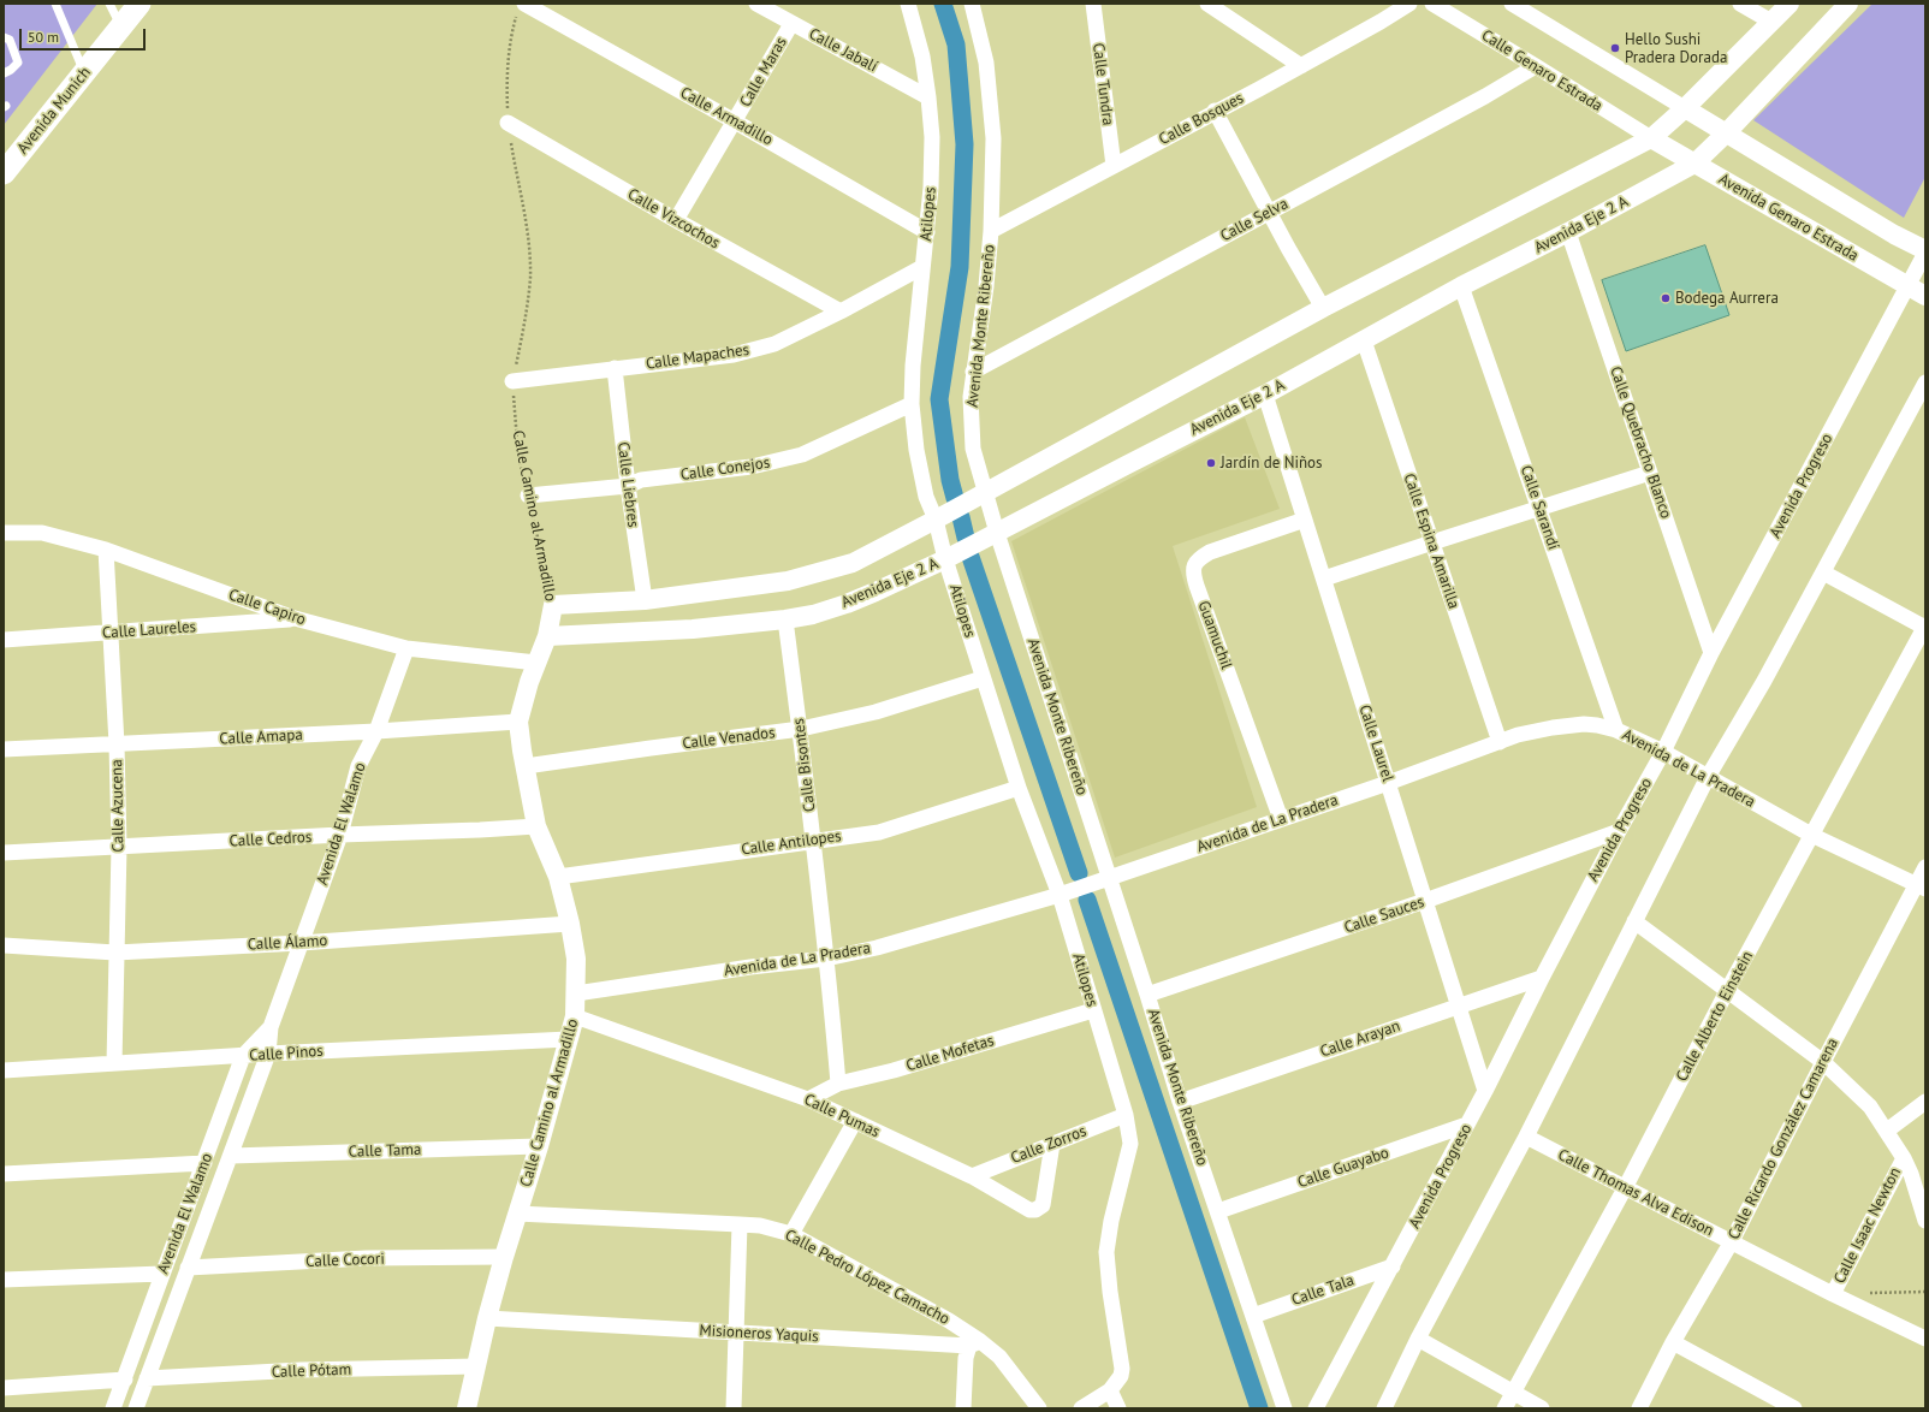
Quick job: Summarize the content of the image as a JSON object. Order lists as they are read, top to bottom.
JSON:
{
  "streets": {
    "main road": ["Avenida Munich"],
    "street": [
      "Calle Jabalí",
      "Calle Genaro Estrada",
      "Calle Maras",
      "Calle Tundra",
      "Calle Armadillo",
      "Calle Bosques",
      "Atilopes",
      "Avenida Genaro Estrada",
      "Calle Vizcochos",
      "Calle Selva",
      "Avenida Eje 2 A",
      "Avenida Monte Ribereño",
      "Calle Mapaches",
      "Calle Quebracho Blanco",
      "Calle Conejos",
      "Calle Liebres",
      "Avenida Progreso",
      "Calle Sarandí",
      "Calle Camino al Armadillo",
      "Calle Espina Amarilla",
      "Calle Capiro",
      "Calle Laureles",
      "Guamuchil",
      "Calle Amapa",
      "Calle Venados",
      "Calle Laurel",
      "Calle Bisontes",
      "Avenida de La Pradera",
      "Calle Azucena",
      "Avenida El Walamo",
      "Calle Cedros",
      "Calle Antilopes",
      "Calle Sauces",
      "Calle Álamo",
      "Calle Alberto Einstein",
      "Calle Arayan",
      "Calle Pinos",
      "Calle Mofetas",
      "Calle Pumas",
      "Calle Ricardo González Camarena",
      "Calle Zorros",
      "Calle Tama",
      "Calle Guayabo",
      "Calle Thomas Alva Edison",
      "Calle Isaac Newton",
      "Calle Cocori",
      "Calle Pedro López Camacho",
      "Calle Tala",
      "Misioneros Yaquis",
      "Calle Pótam"
    ]
  },
  "crossings": [
    ["Calle Jabalí", "Calle Maras"],
    ["Calle Jabalí", "Atilopes"],
    ["Calle Genaro Estrada", "Avenida Genaro Estrada"],
    ["Calle Genaro Estrada", "Calle Selva"],
    ["Calle Maras", "Calle Armadillo"],
    ["Calle Maras", "Calle Vizcochos"],
    ["Calle Tundra", "Calle Bosques"],
    ["Calle Armadillo", "Atilopes"],
    ["Calle Armadillo", "Calle Camino al Armadillo"],
    ["Calle Bosques", "Avenida Monte Ribereño"],
    ["Atilopes", "Avenida Eje 2 A"],
    ["Atilopes", "Calle Mapaches"],
    ["Atilopes", "Calle Conejos"],
    ["Atilopes", "Calle Venados"],
    ["Atilopes", "Avenida de La Pradera"],
    ["Atilopes", "Calle Antilopes"],
    ["Atilopes", "Calle Mofetas"],
    ["Atilopes", "Calle Zorros"],
    ["Avenida Genaro Estrada", "Avenida Eje 2 A"],
    ["Avenida Genaro Estrada", "Avenida Progreso"],
    ["Calle Vizcochos", "Calle Mapaches"],
    ["Calle Vizcochos", "Calle Camino al Armadillo"],
    ["Calle Selva", "Avenida Monte Ribereño"],
    ["Avenida Eje 2 A", "Avenida Monte Ribereño"],
    ["Avenida Eje 2 A", "Calle Quebracho Blanco"],
    ["Avenida Eje 2 A", "Calle Sarandí"],
    ["Avenida Eje 2 A", "Calle Camino al Armadillo"],
    ["Avenida Eje 2 A", "Calle Espina Amarilla"],
    ["Avenida Eje 2 A", "Calle Laurel"],
    ["Avenida Eje 2 A", "Calle Bisontes"],
    ["Avenida Monte Ribereño", "Avenida de La Pradera"],
    ["Avenida Monte Ribereño", "Calle Sauces"],
    ["Avenida Monte Ribereño", "Calle Arayan"],
    ["Avenida Monte Ribereño", "Calle Guayabo"],
    ["Avenida Monte Ribereño", "Calle Tala"],
    ["Calle Mapaches", "Calle Liebres"],
    ["Calle Mapaches", "Calle Camino al Armadillo"],
    ["Calle Quebracho Blanco", "Avenida Progreso"],
    ["Calle Conejos", "Calle Liebres"],
    ["Calle Conejos", "Calle Camino al Armadillo"],
    ["Avenida Progreso", "Calle Laurel"],
    ["Avenida Progreso", "Avenida de La Pradera"],
    ["Avenida Progreso", "Calle Sauces"],
    ["Avenida Progreso", "Calle Arayan"],
    ["Avenida Progreso", "Calle Guayabo"],
    ["Avenida Progreso", "Calle Tala"],
    ["Calle Sarandí", "Avenida de La Pradera"],
    ["Calle Camino al Armadillo", "Calle Capiro"],
    ["Calle Camino al Armadillo", "Calle Amapa"],
    ["Calle Camino al Armadillo", "Calle Venados"],
    ["Calle Camino al Armadillo", "Avenida de La Pradera"],
    ["Calle Camino al Armadillo", "Calle Cedros"],
    ["Calle Camino al Armadillo", "Calle Antilopes"],
    ["Calle Camino al Armadillo", "Calle Álamo"],
    ["Calle Camino al Armadillo", "Calle Pinos"],
    ["Calle Camino al Armadillo", "Calle Pumas"],
    ["Calle Camino al Armadillo", "Calle Tama"],
    ["Calle Camino al Armadillo", "Calle Cocori"],
    ["Calle Camino al Armadillo", "Calle Pedro López Camacho"],
    ["Calle Camino al Armadillo", "Misioneros Yaquis"],
    ["Calle Camino al Armadillo", "Calle Pótam"],
    ["Calle Espina Amarilla", "Avenida de La Pradera"],
    ["Calle Capiro", "Calle Laureles"],
    ["Calle Capiro", "Calle Azucena"],
    ["Calle Capiro", "Avenida El Walamo"],
    ["Calle Laureles", "Calle Azucena"],
    ["Guamuchil", "Calle Laurel"],
    ["Guamuchil", "Avenida de La Pradera"],
    ["Calle Amapa", "Calle Azucena"],
    ["Calle Amapa", "Avenida El Walamo"],
    ["Calle Venados", "Calle Bisontes"],
    ["Calle Laurel", "Avenida de La Pradera"],
    ["Calle Laurel", "Calle Sauces"],
    ["Calle Laurel", "Calle Arayan"],
    ["Calle Bisontes", "Avenida de La Pradera"],
    ["Calle Bisontes", "Calle Antilopes"],
    ["Calle Bisontes", "Calle Mofetas"],
    ["Avenida de La Pradera", "Calle Alberto Einstein"],
    ["Avenida de La Pradera", "Calle Ricardo González Camarena"],
    ["Calle Azucena", "Calle Cedros"],
    ["Calle Azucena", "Calle Álamo"],
    ["Calle Azucena", "Calle Pinos"],
    ["Avenida El Walamo", "Calle Cedros"],
    ["Avenida El Walamo", "Calle Álamo"],
    ["Avenida El Walamo", "Calle Pinos"],
    ["Avenida El Walamo", "Calle Tama"],
    ["Avenida El Walamo", "Calle Cocori"],
    ["Avenida El Walamo", "Calle Pótam"],
    ["Calle Alberto Einstein", "Calle Thomas Alva Edison"],
    ["Calle Mofetas", "Calle Pumas"],
    ["Calle Pumas", "Calle Zorros"],
    ["Calle Ricardo González Camarena", "Calle Thomas Alva Edison"],
    ["Calle Thomas Alva Edison", "Calle Isaac Newton"],
    ["Calle Pedro López Camacho", "Misioneros Yaquis"]
  ],
  "places": ["Hello Sushi Pradera Dorada", "Bodega Aurrera", "Jardín de Niños"],
  "scale_bar": "50 m"
}
